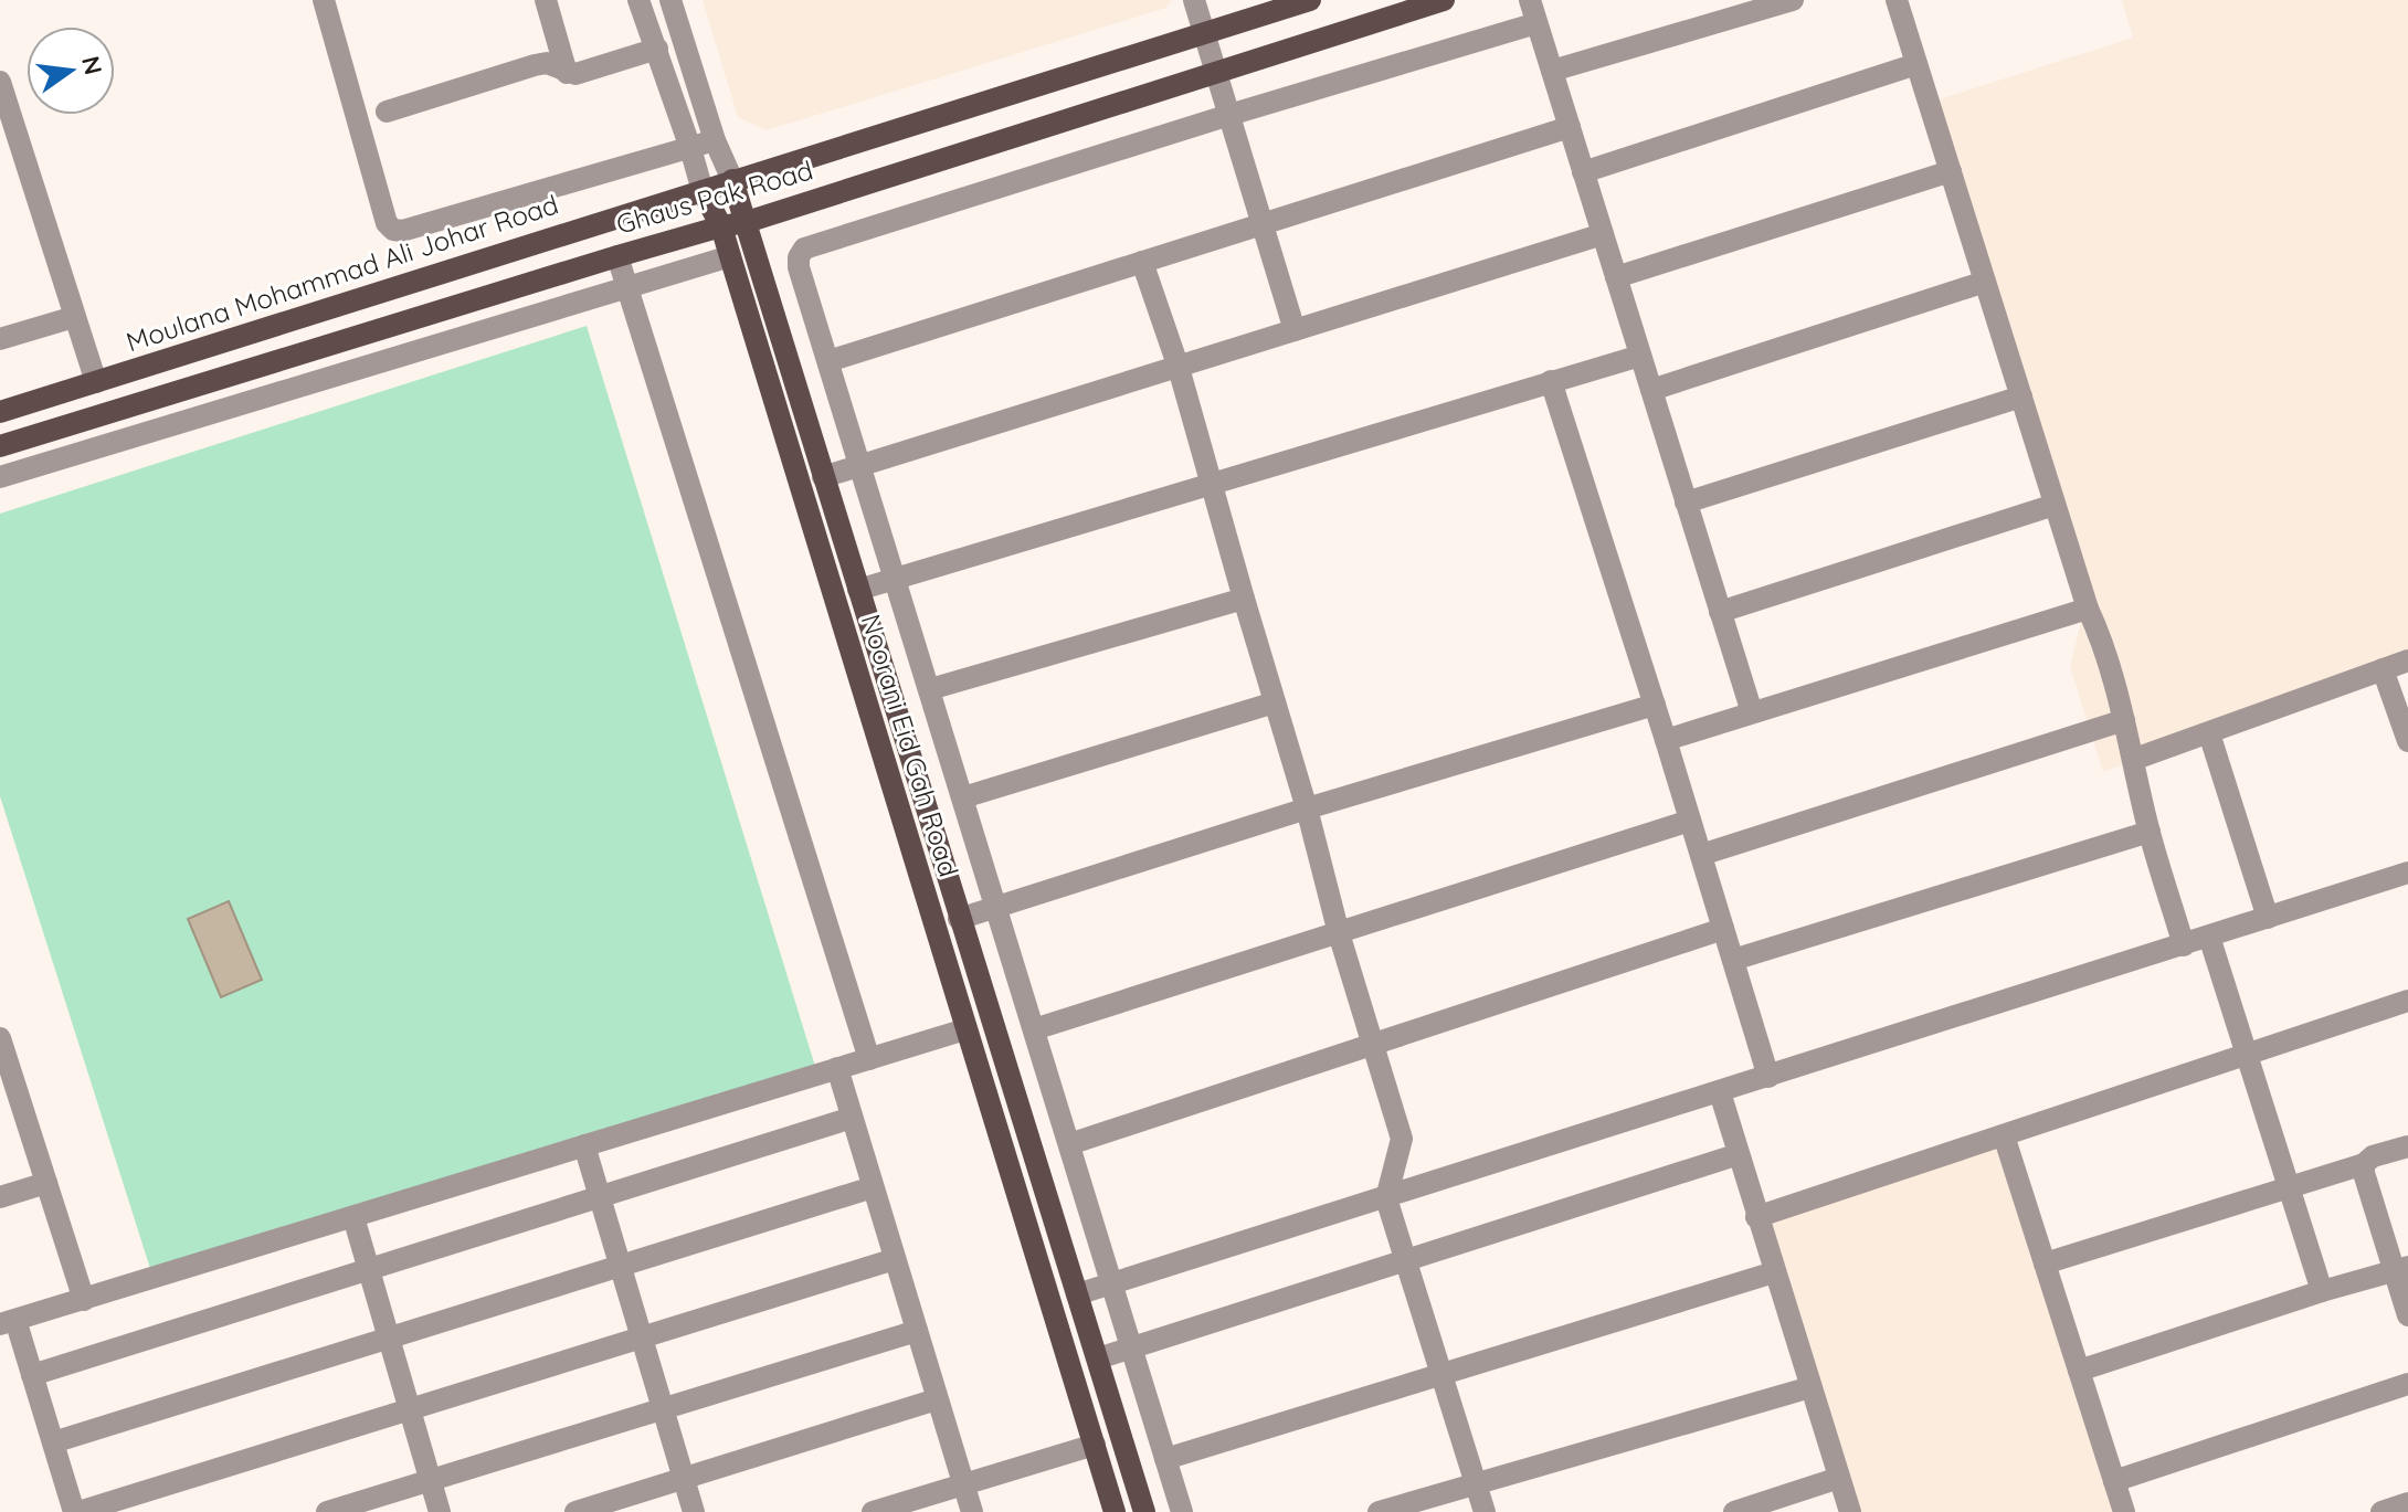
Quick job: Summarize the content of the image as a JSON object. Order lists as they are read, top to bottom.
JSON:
{
  "streets": {
    "main road": ["Ghaus Pak Road", "Moulana Mohammad Ali Johar Road", "Noorani Eid Gah Road"]
  },
  "crossings": [
    ["Ghaus Pak Road", "Noorani Eid Gah Road"],
    ["Moulana Mohammad Ali Johar Road", "Noorani Eid Gah Road"]
  ],
  "north": "right"
}
